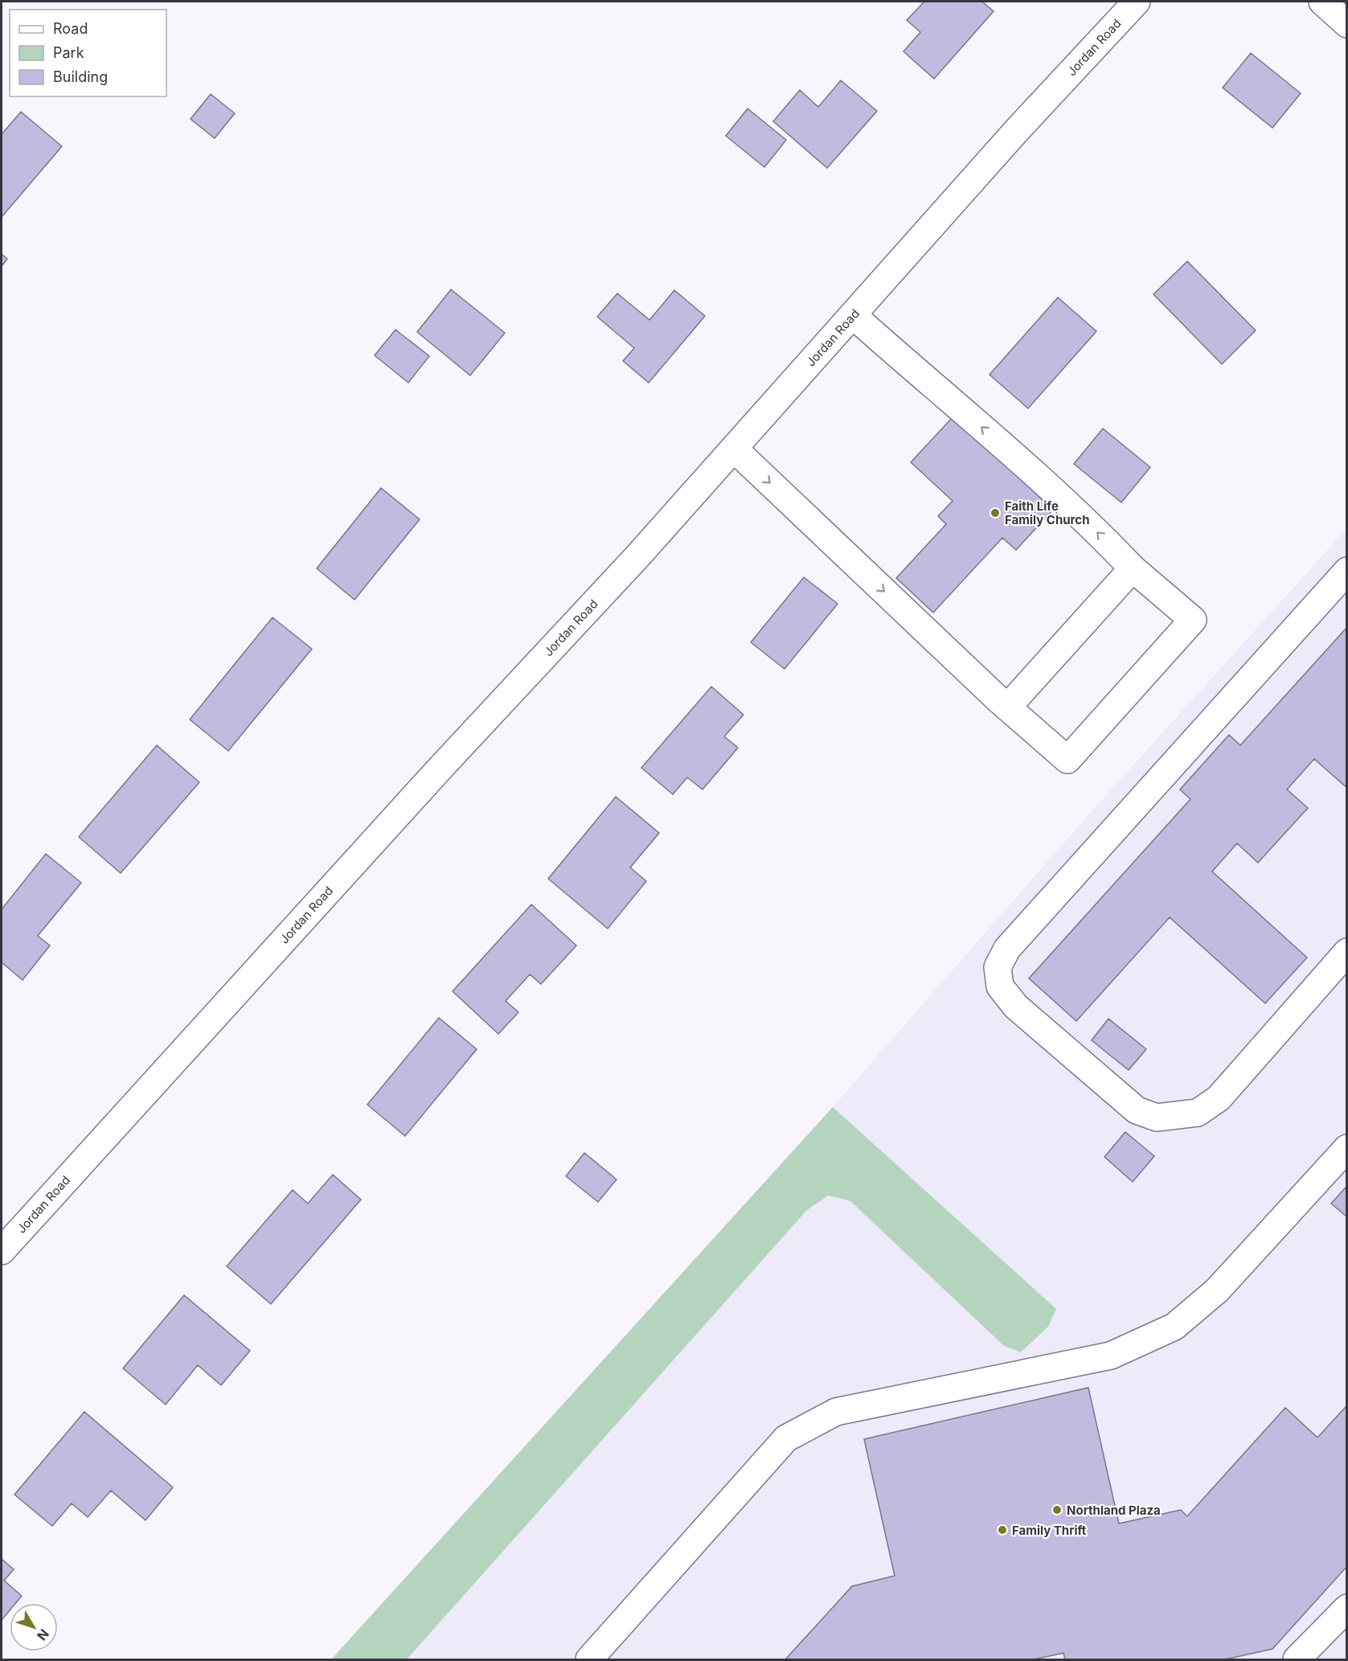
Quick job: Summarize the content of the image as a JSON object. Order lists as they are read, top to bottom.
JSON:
{
  "streets": {
    "street": ["Jordan Road"]
  },
  "places": ["Faith Life Family Church", "Northland Plaza", "Family Thrift"],
  "legend": ["Road", "Park", "Building"],
  "north": "bottom right"
}
